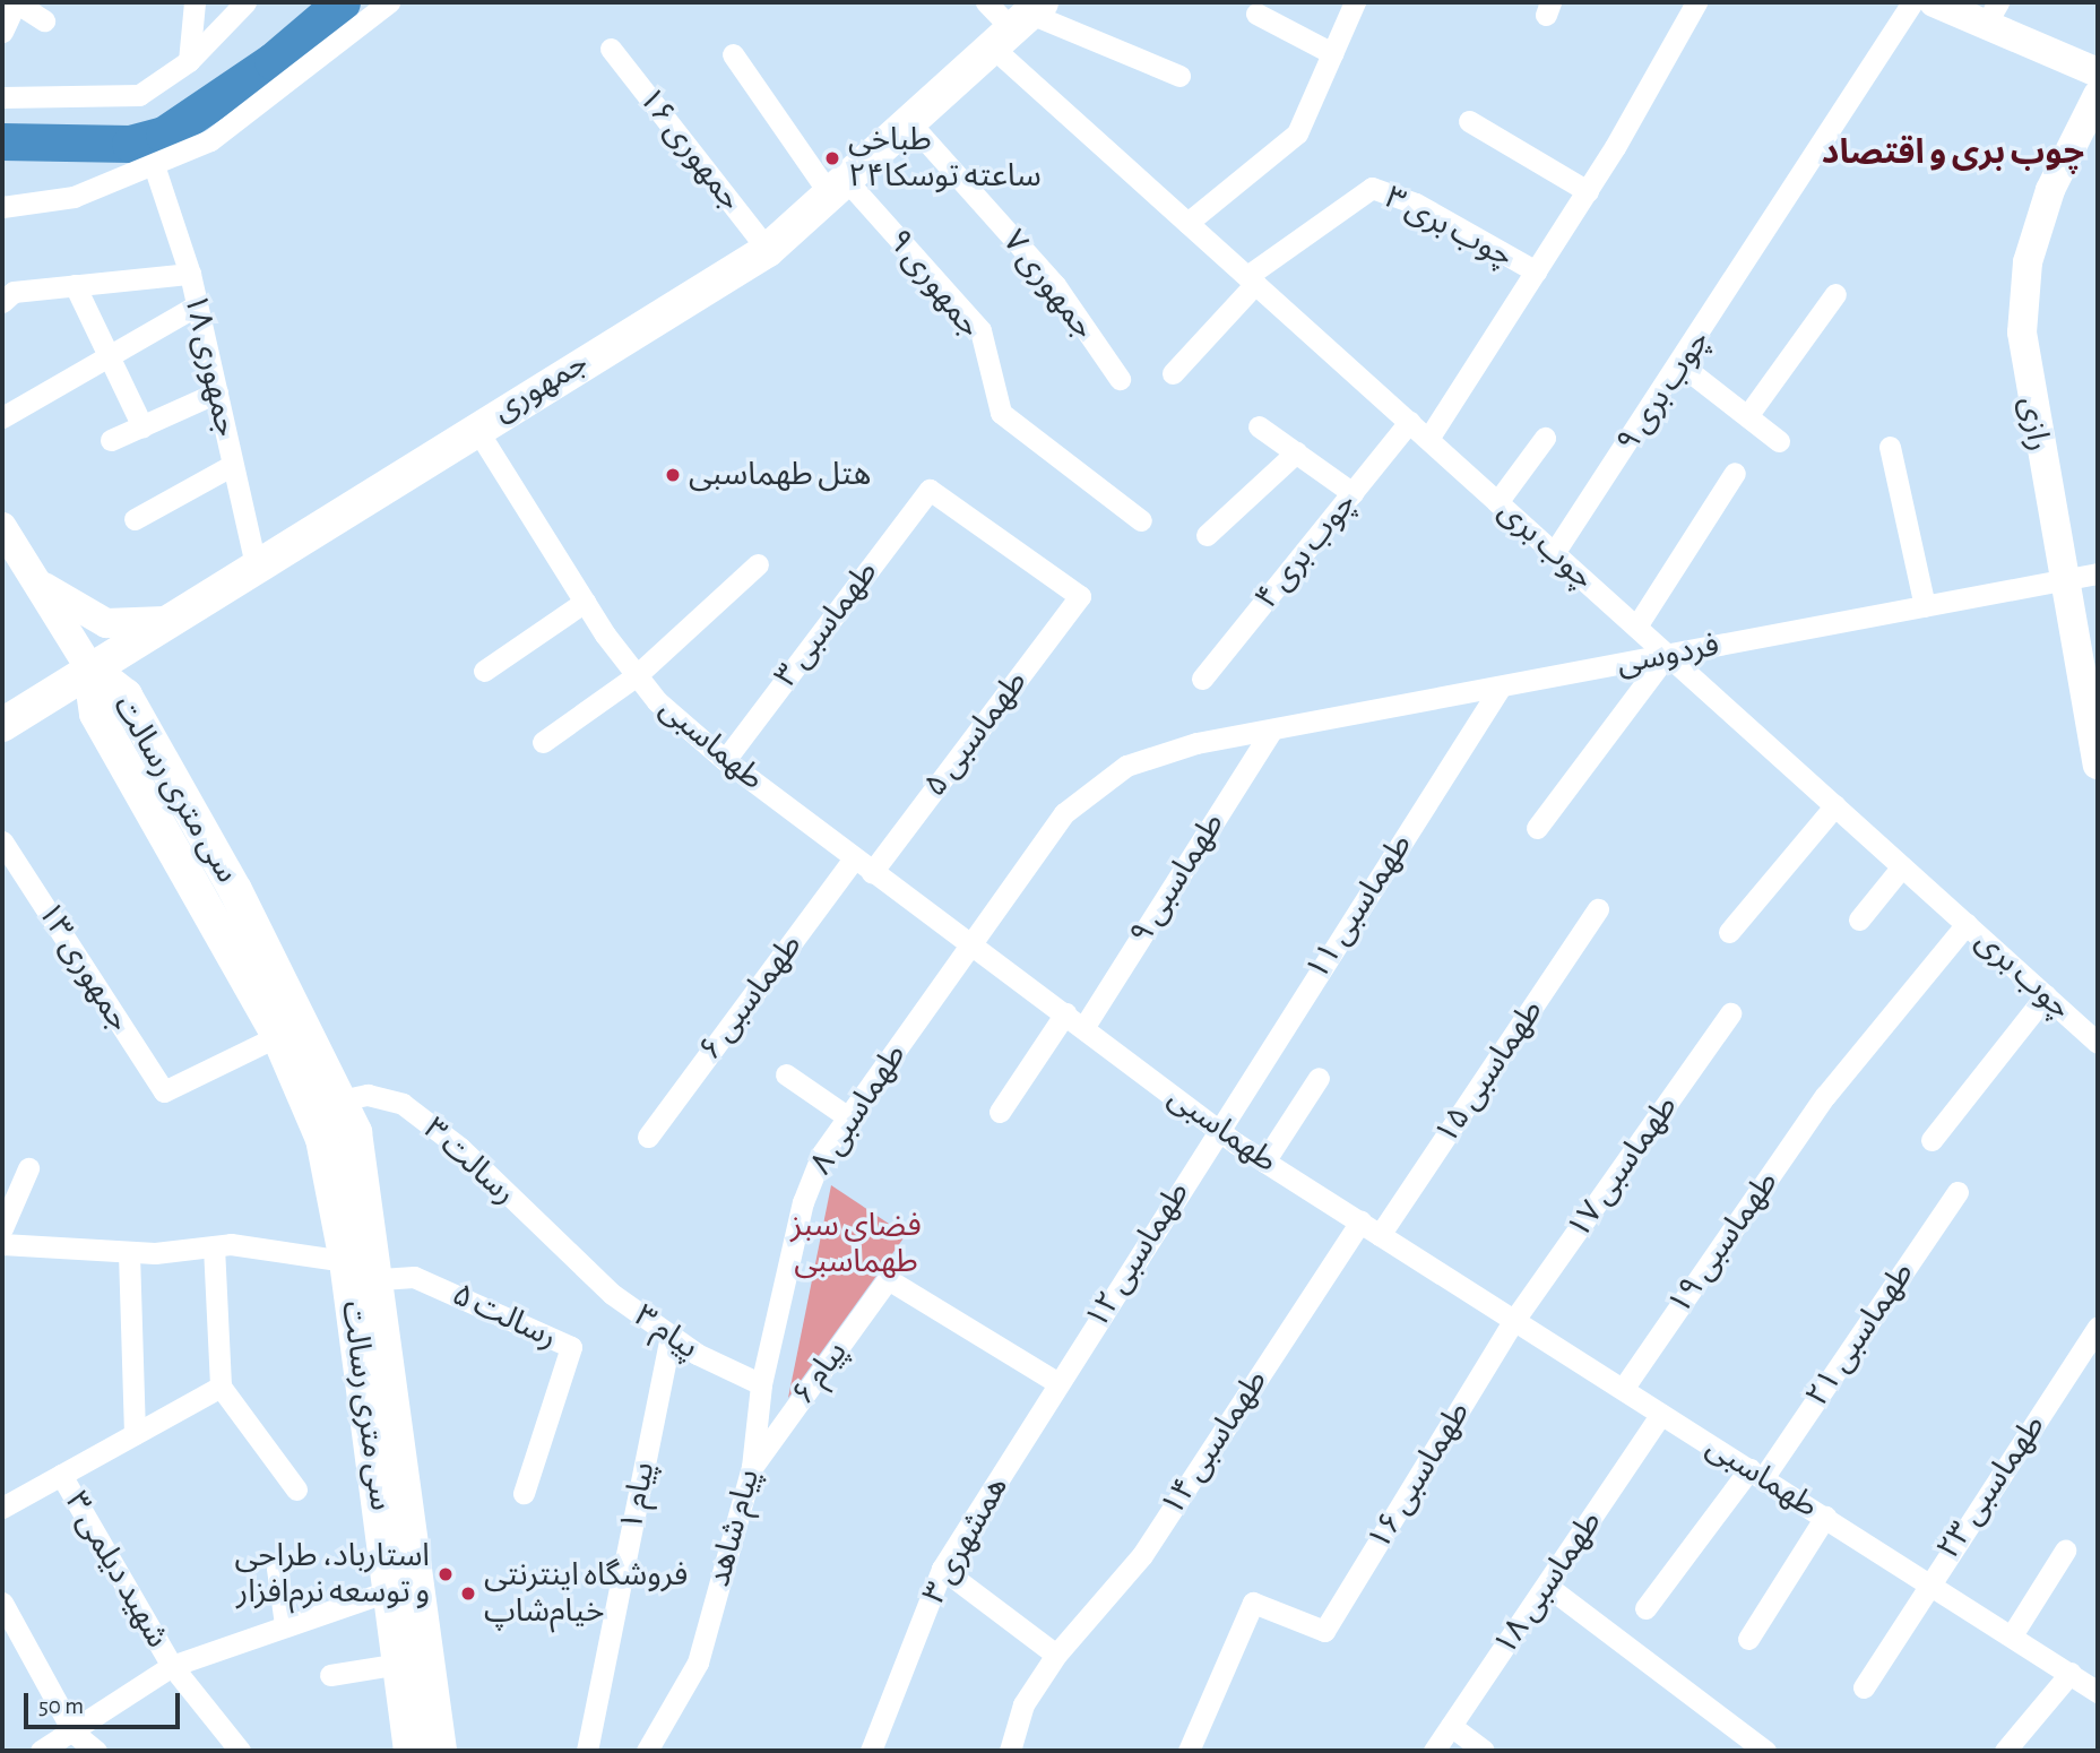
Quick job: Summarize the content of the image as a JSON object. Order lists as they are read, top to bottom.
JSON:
{
  "streets": {
    "main road": ["جمهوری", "رازی", "سی متری رسالت"],
    "street": [
      "۱۶ جمهوری",
      "۳ چوب بری",
      "۹ جمهوری",
      "۷ جمهوری",
      "جمهوری ۱۸",
      "۹ چوب بری",
      "چوب بری",
      "۴ چوب بری",
      "۳ طهماسبی",
      "فردوسی",
      "۵ طهماسبی",
      "طهماسبی",
      "۹ طهماسبی",
      "۱۱ طهماسبی",
      "۱۳ جمهوری",
      "۶ طهماسبی",
      "۱۵ طهماسبی",
      "۸ طهماسبی",
      "۳ رسالت",
      "۱۷ طهماسبی",
      "۱۹ طهماسبی",
      "۱۲ طهماسبی",
      "۵ رسالت",
      "۳ پیام",
      "۲۱ طهماسبی",
      "۶ پیام",
      "۱۴ طهماسبی",
      "۱۶ طهماسبی",
      "۲۳ طهماسبی",
      "۱ پیام",
      "پیام شاهد",
      "۳ همشهری",
      "شهید دیلمی ۳",
      "۱۸ طهماسبی"
    ]
  },
  "crossings": [
    ["۱۶ جمهوری", "جمهوری"],
    ["۳ چوب بری", "چوب بری"],
    ["۹ جمهوری", "جمهوری"],
    ["۷ جمهوری", "جمهوری"],
    ["جمهوری ۱۸", "جمهوری"],
    ["جمهوری", "چوب بری"],
    ["جمهوری", "طهماسبی"],
    ["جمهوری", "سی متری رسالت"],
    ["۹ چوب بری", "چوب بری"],
    ["رازی", "فردوسی"],
    ["چوب بری", "۴ چوب بری"],
    ["چوب بری", "فردوسی"],
    ["چوب بری", "۱۹ طهماسبی"],
    ["۳ طهماسبی", "۵ طهماسبی"],
    ["۳ طهماسبی", "طهماسبی"],
    ["فردوسی", "۹ طهماسبی"],
    ["فردوسی", "۱۱ طهماسبی"],
    ["فردوسی", "۸ طهماسبی"],
    ["۵ طهماسبی", "طهماسبی"],
    ["طهماسبی", "۹ طهماسبی"],
    ["طهماسبی", "۱۱ طهماسبی"],
    ["طهماسبی", "۶ طهماسبی"],
    ["طهماسبی", "۱۵ طهماسبی"],
    ["طهماسبی", "۸ طهماسبی"],
    ["طهماسبی", "۱۷ طهماسبی"],
    ["طهماسبی", "۱۹ طهماسبی"],
    ["طهماسبی", "۱۲ طهماسبی"],
    ["طهماسبی", "۲۱ طهماسبی"],
    ["طهماسبی", "۱۴ طهماسبی"],
    ["طهماسبی", "۱۶ طهماسبی"],
    ["طهماسبی", "۲۳ طهماسبی"],
    ["طهماسبی", "۱۸ طهماسبی"],
    ["سی متری رسالت", "۱۳ جمهوری"],
    ["سی متری رسالت", "۳ رسالت"],
    ["سی متری رسالت", "۵ رسالت"],
    ["۹ طهماسبی", "۸ طهماسبی"],
    ["۱۱ طهماسبی", "۱۲ طهماسبی"],
    ["۸ طهماسبی", "۳ پیام"],
    ["۸ طهماسبی", "پیام شاهد"],
    ["۳ رسالت", "۳ پیام"],
    ["۱۷ طهماسبی", "۱۶ طهماسبی"],
    ["۱۲ طهماسبی", "۶ پیام"],
    ["۱۲ طهماسبی", "۳ همشهری"],
    ["۳ پیام", "۱ پیام"],
    ["۳ پیام", "پیام شاهد"],
    ["۶ پیام", "پیام شاهد"],
    ["۶ پیام", "۳ همشهری"]
  ],
  "districts": ["چوب بری و اقتصاد"],
  "parks": ["فضای سبز طهماسبی"],
  "places": [
    "طباخی ۲۴ساعته توسکا",
    "هتل طهماسبی",
    "استارباد، طراحی و توسعه نرم‌افزار",
    "فروشگاه اینترنتی خیام‌شاپ"
  ],
  "scale_bar": "50 m"
}
